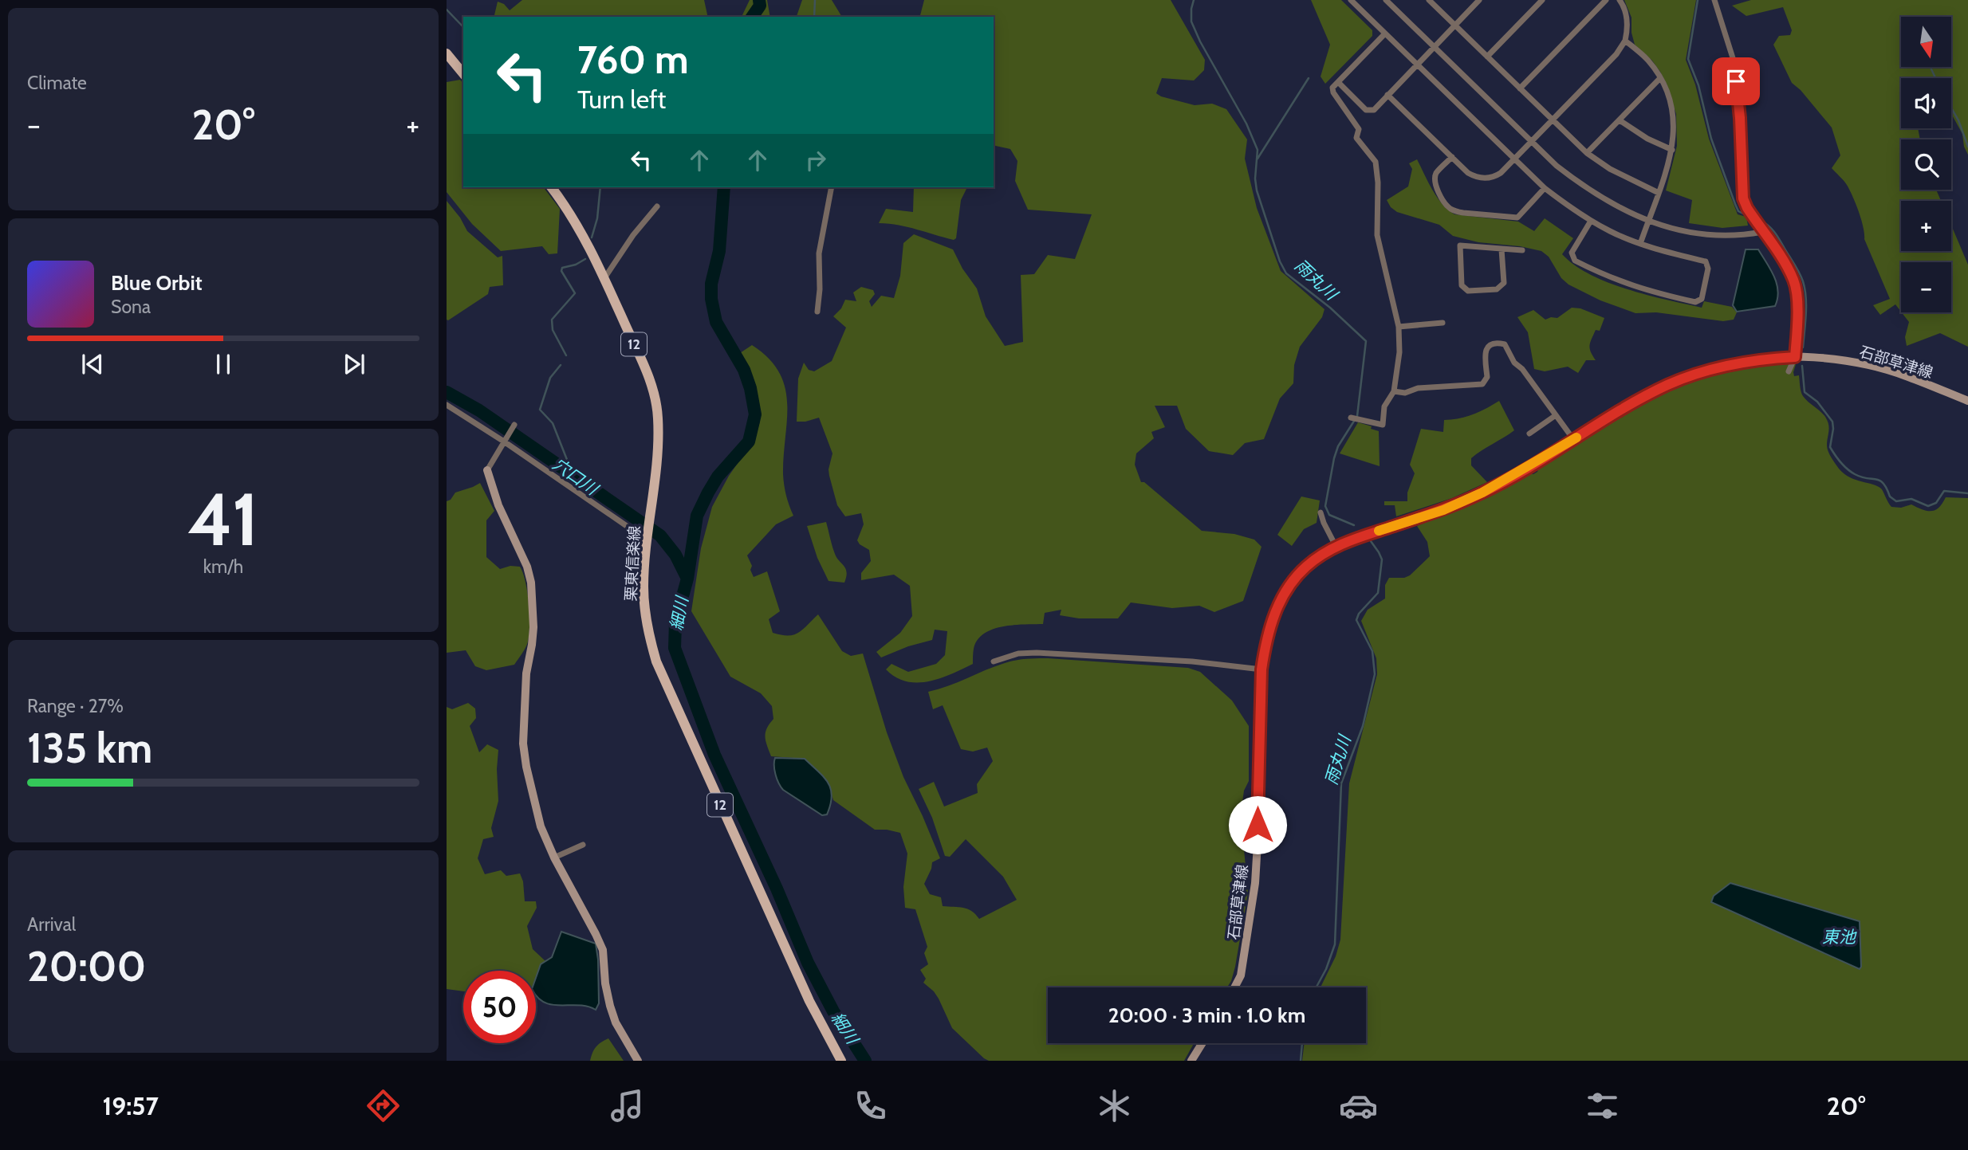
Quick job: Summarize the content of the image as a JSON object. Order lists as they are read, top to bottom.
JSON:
{
  "streets": {
    "main road": ["12", "石部草津線", "栗東信楽線"]
  },
  "water": [
    "雨丸川",
    "穴口川",
    "細川",
    "東池"
  ],
  "north": "bottom",
  "page": {
    "tile": [
      "Climate",
      ["41", "km/h"],
      ["Range · 27%", "135 km"],
      ["Arrival", "20:00"]
    ],
    "map_buttons": ["+", "−"],
    "turn": ["760 m", "Turn left"],
    "heat": ["−", "20°", "+"],
    "song": ["Blue Orbit", "Sona"],
    "limit": "50",
    "trip": "20:00 · 3 min · 1.0 km",
    "tabs": ["19:57", "20°"]
  }
}
